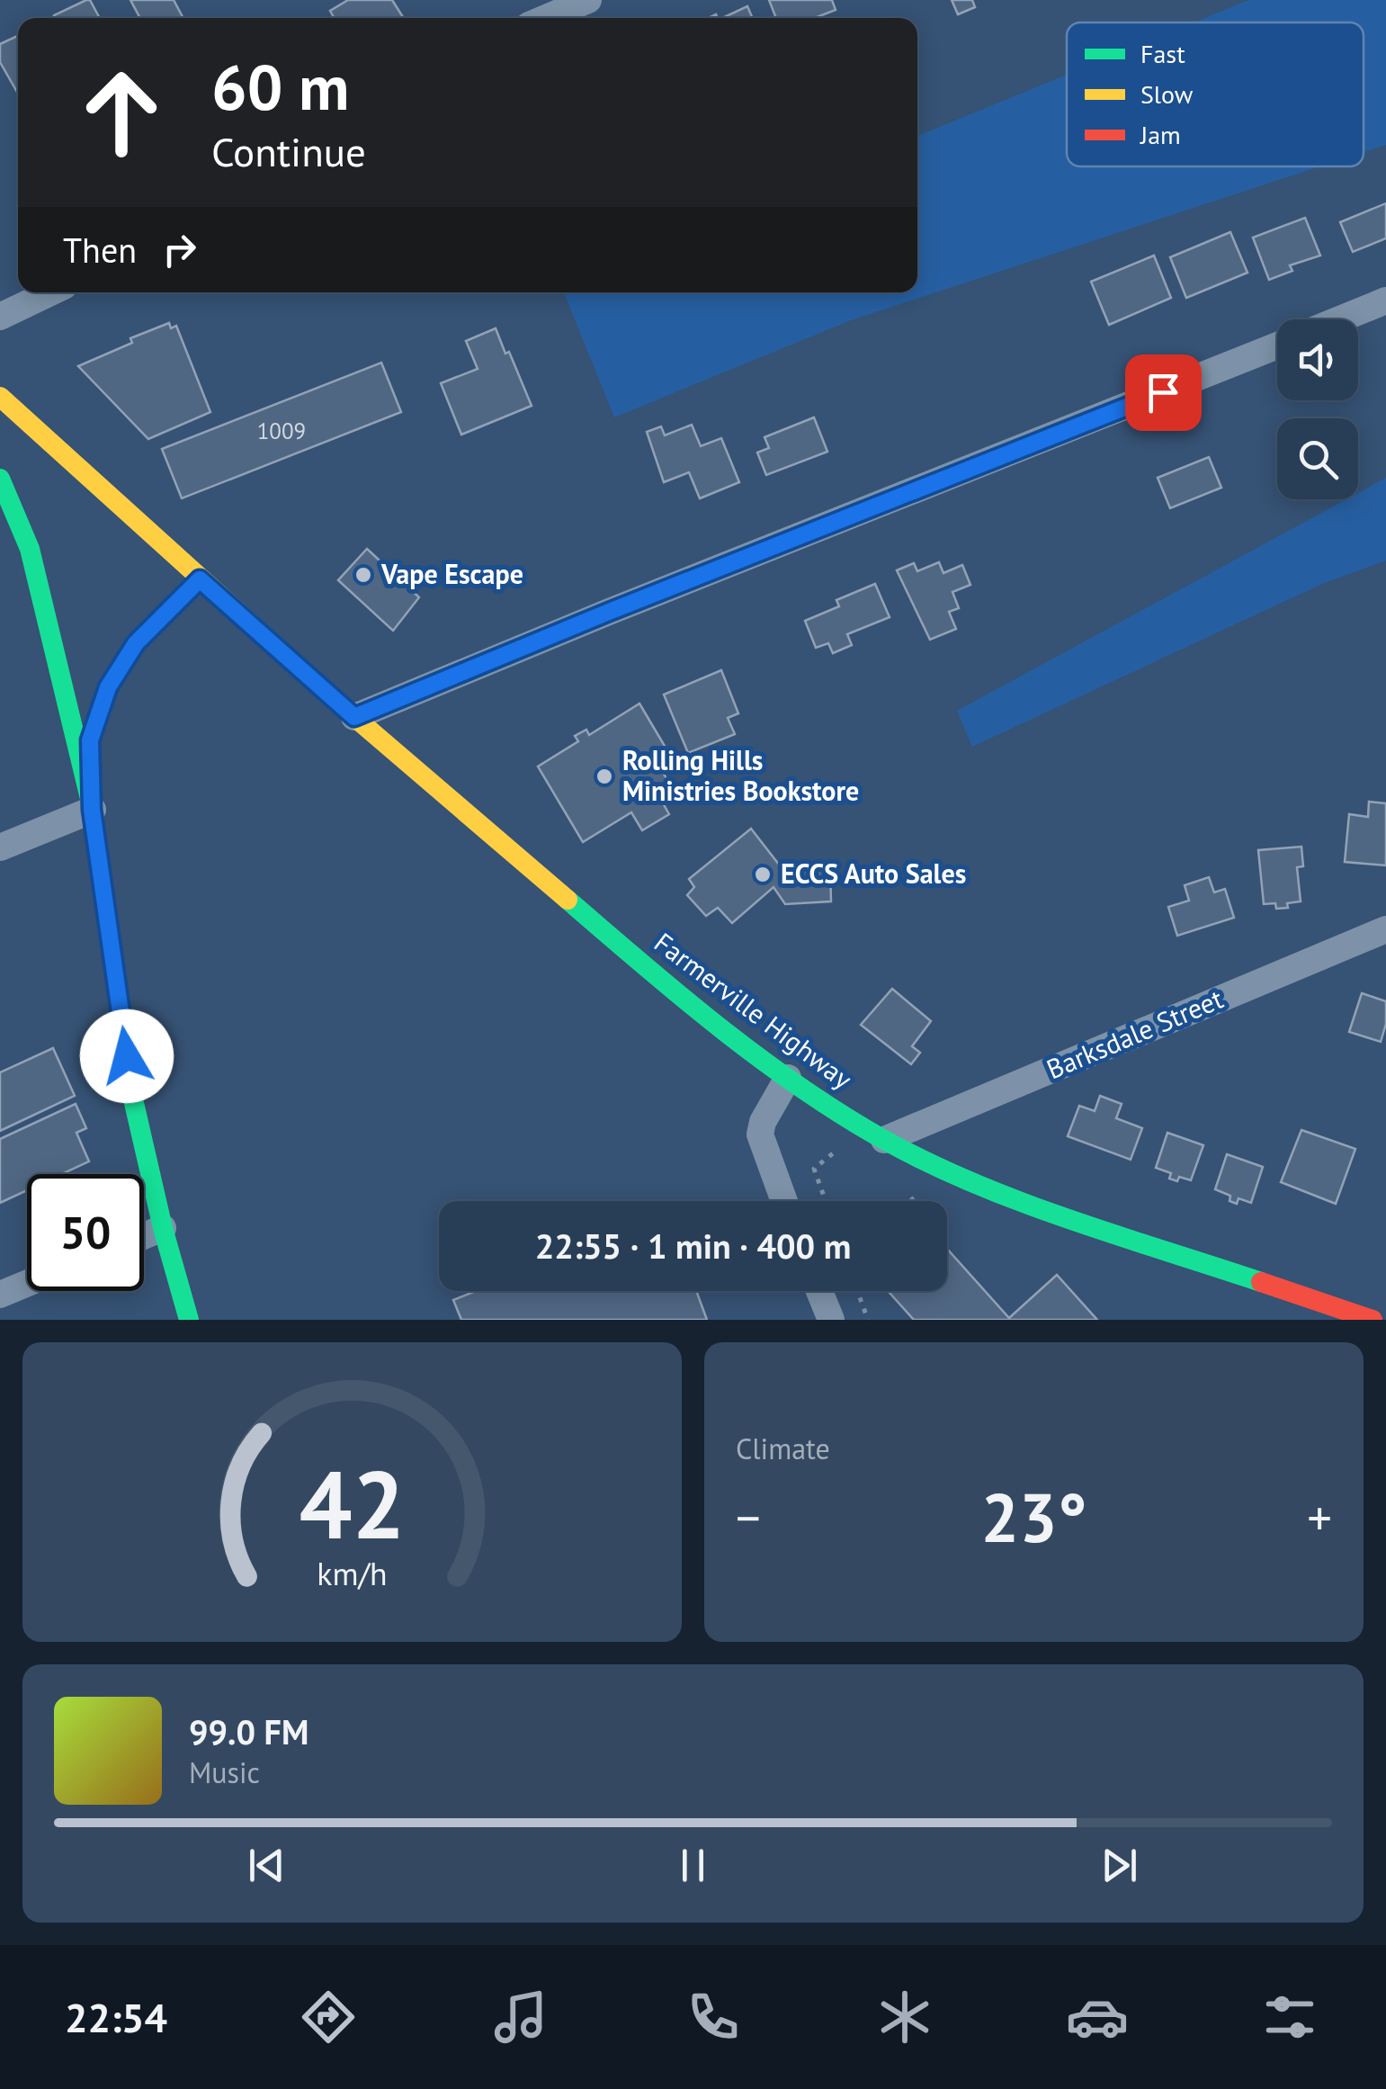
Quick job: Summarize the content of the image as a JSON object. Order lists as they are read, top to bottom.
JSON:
{
  "streets": {
    "main road": ["Farmerville Highway"],
    "street": ["Barksdale Street"]
  },
  "crossings": [
    ["Farmerville Highway", "Barksdale Street"]
  ],
  "places": ["Vape Escape", "Rolling Hills Ministries Bookstore", "ECCS Auto Sales"],
  "house_numbers": ["1009"],
  "legend": ["Fast", "Slow", "Jam"],
  "page": {
    "turn": ["60 m", "Continue"],
    "then": "Then",
    "limit": "50",
    "trip": "22:55 · 1 min · 400 m",
    "tile": "Climate",
    "heat": ["−", "23°", "+"],
    "song": ["99.0 FM", "Music"],
    "tabs": "22:54",
    "gauge": ["42", "km/h"]
  }
}
